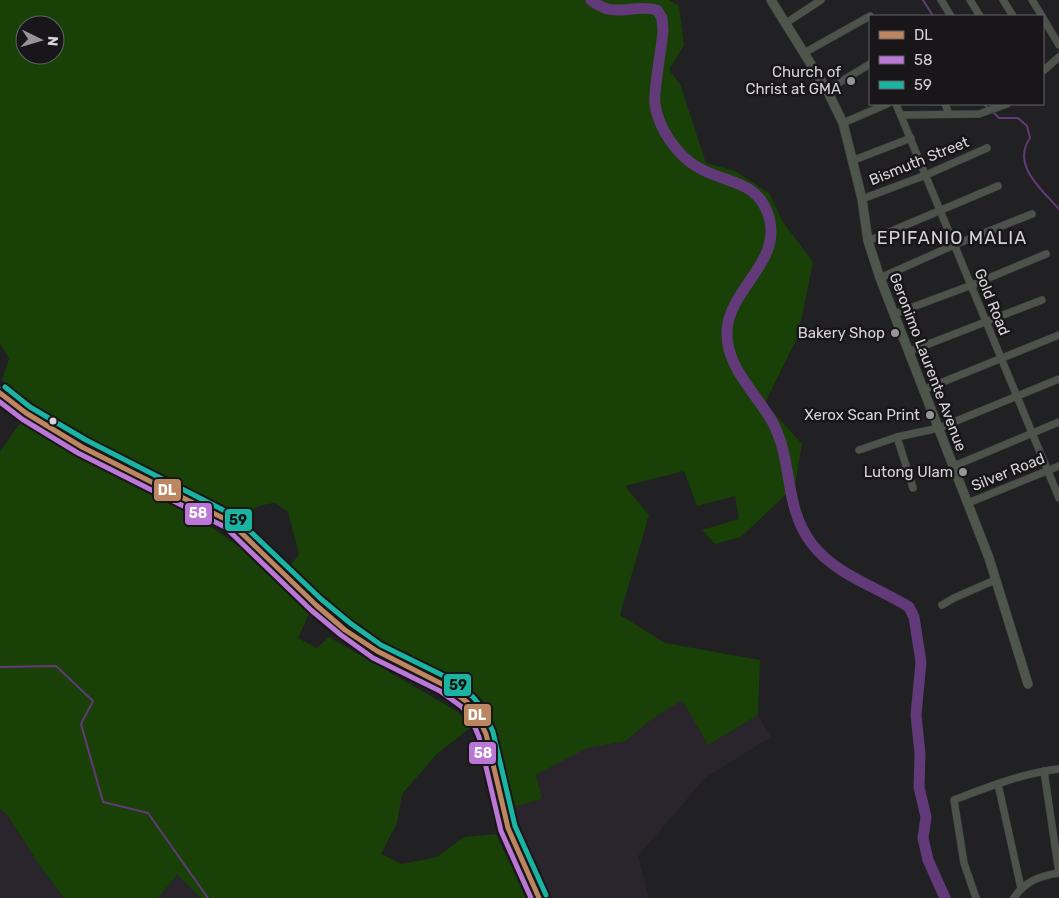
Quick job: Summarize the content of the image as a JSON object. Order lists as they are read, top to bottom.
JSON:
{
  "streets": {
    "street": [
      "Bismuth Street",
      "Gold Road",
      "Geronimo Laurente Avenue",
      "Silver Road"
    ]
  },
  "crossings": [
    ["Bismuth Street", "Gold Road"],
    ["Bismuth Street", "Geronimo Laurente Avenue"],
    ["Gold Road", "Silver Road"],
    ["Geronimo Laurente Avenue", "Silver Road"]
  ],
  "districts": ["EPIFANIO MALIA"],
  "places": [
    "Church of Christ at GMA",
    "Bakery Shop",
    "Xerox Scan Print",
    "Lutong Ulam"
  ],
  "lines": ["transit line 59", "transit line DL", "transit line 58"],
  "legend": ["DL", "58", "59"],
  "north": "right"
}
